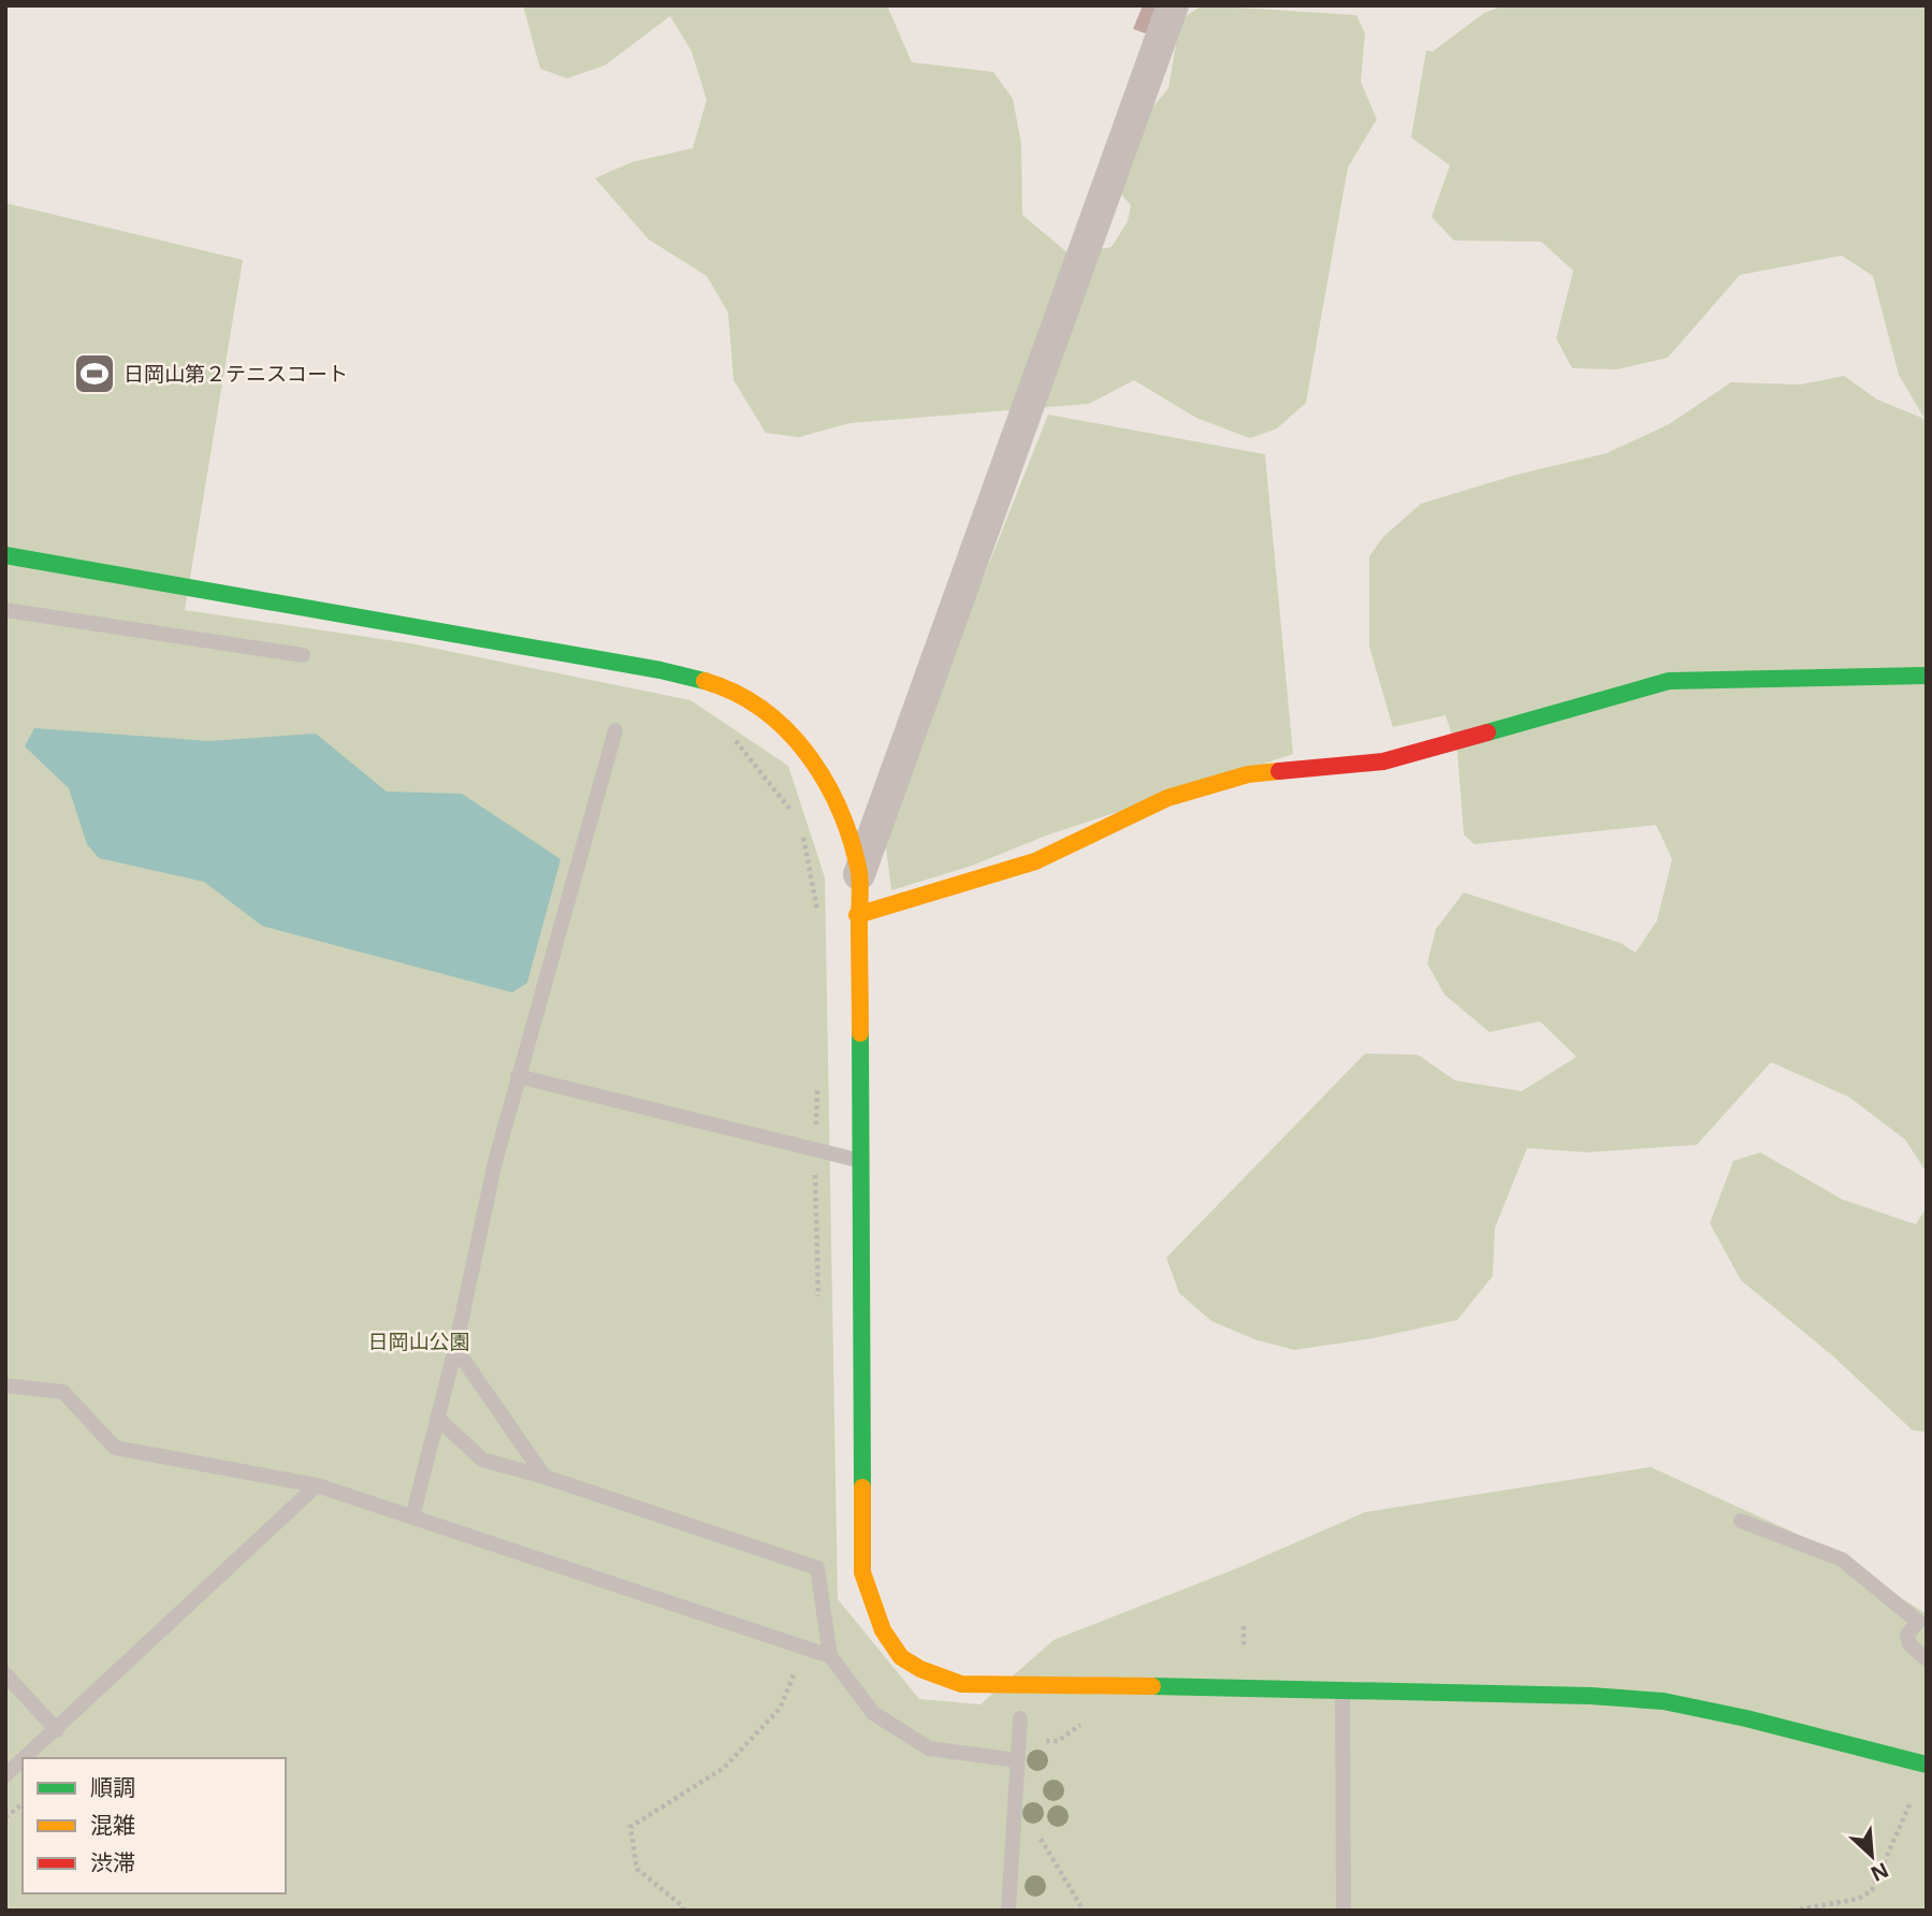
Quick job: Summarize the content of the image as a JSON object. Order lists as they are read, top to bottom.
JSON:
{
  "parks": ["日岡山公園"],
  "places": {
    "sports": ["日岡山第２テニスコート"]
  },
  "legend": ["順調", "混雑", "渋滞"],
  "north": "bottom right"
}
